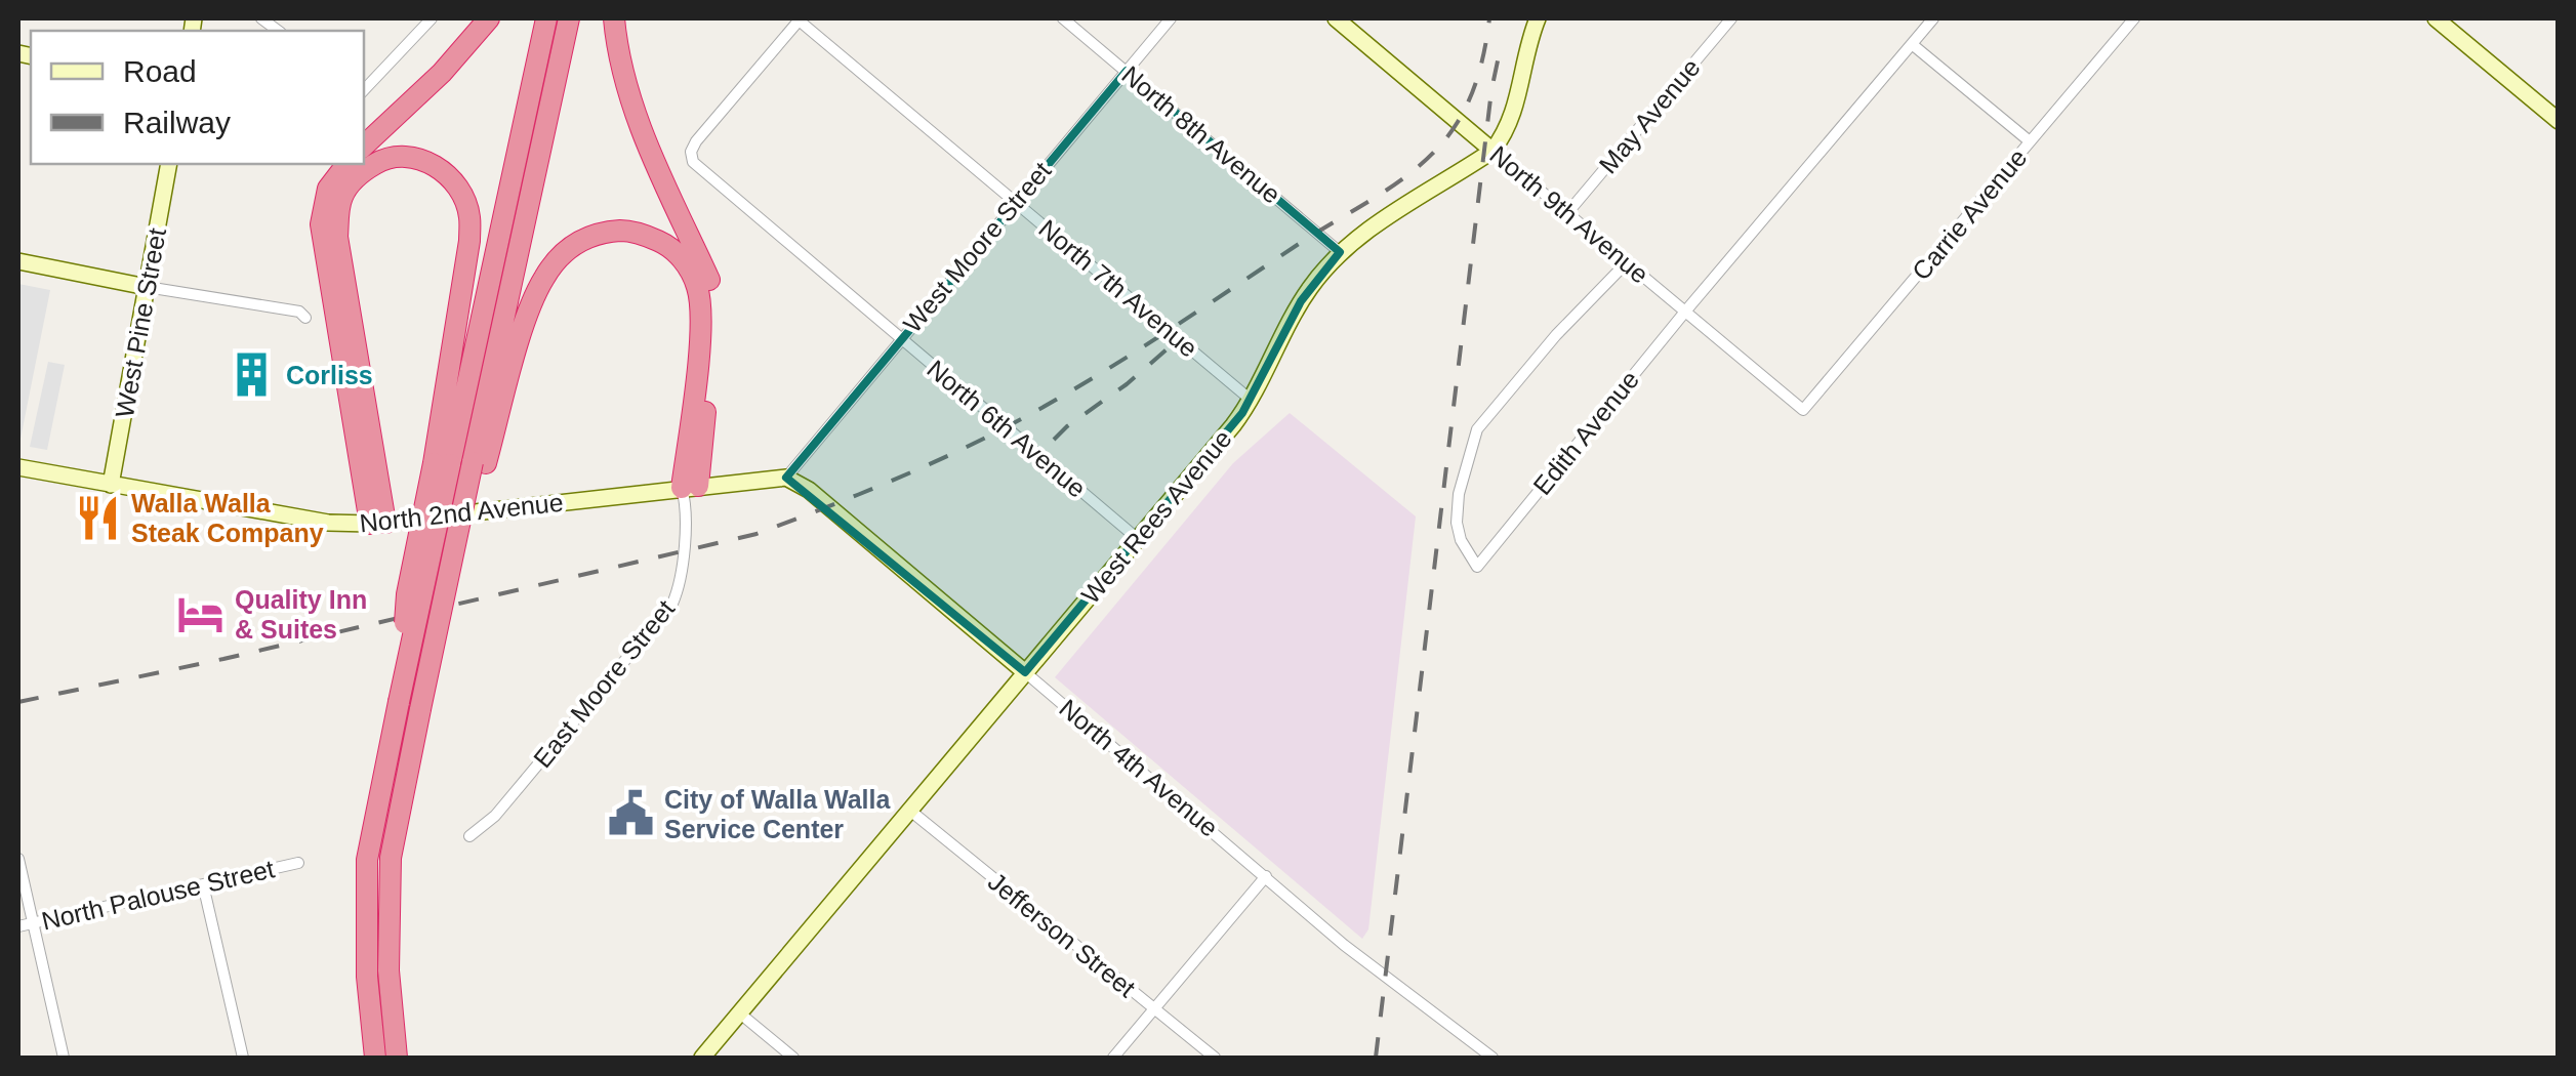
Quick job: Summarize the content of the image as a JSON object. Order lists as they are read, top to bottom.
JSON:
{
  "streets": {
    "street": [
      "May Avenue",
      "North 8th Avenue",
      "North 9th Avenue",
      "Carrie Avenue",
      "West Moore Street",
      "North 7th Avenue",
      "West Pine Street",
      "North 6th Avenue",
      "Edith Avenue",
      "North 2nd Avenue",
      "West Rees Avenue",
      "East Moore Street",
      "North 4th Avenue",
      "North Palouse Street",
      "Jefferson Street"
    ]
  },
  "crossings": [
    ["May Avenue", "North 9th Avenue"],
    ["North 8th Avenue", "West Moore Street"],
    ["North 8th Avenue", "West Rees Avenue"],
    ["North 9th Avenue", "Carrie Avenue"],
    ["North 9th Avenue", "Edith Avenue"],
    ["North 9th Avenue", "West Rees Avenue"],
    ["West Moore Street", "North 7th Avenue"],
    ["West Moore Street", "North 6th Avenue"],
    ["West Moore Street", "North 2nd Avenue"],
    ["West Moore Street", "North 4th Avenue"],
    ["North 7th Avenue", "North 6th Avenue"],
    ["North 7th Avenue", "West Rees Avenue"],
    ["West Pine Street", "North 2nd Avenue"],
    ["North 6th Avenue", "West Rees Avenue"],
    ["North 2nd Avenue", "East Moore Street"],
    ["North 2nd Avenue", "North 4th Avenue"],
    ["West Rees Avenue", "North 4th Avenue"],
    ["West Rees Avenue", "Jefferson Street"]
  ],
  "places": {
    "building": ["Corliss"],
    "restaurant": ["Walla Walla Steak Company"],
    "hotel": ["Quality Inn & Suites"],
    "public building": ["City of Walla Walla Service Center"]
  },
  "legend": ["Road", "Railway"]
}
